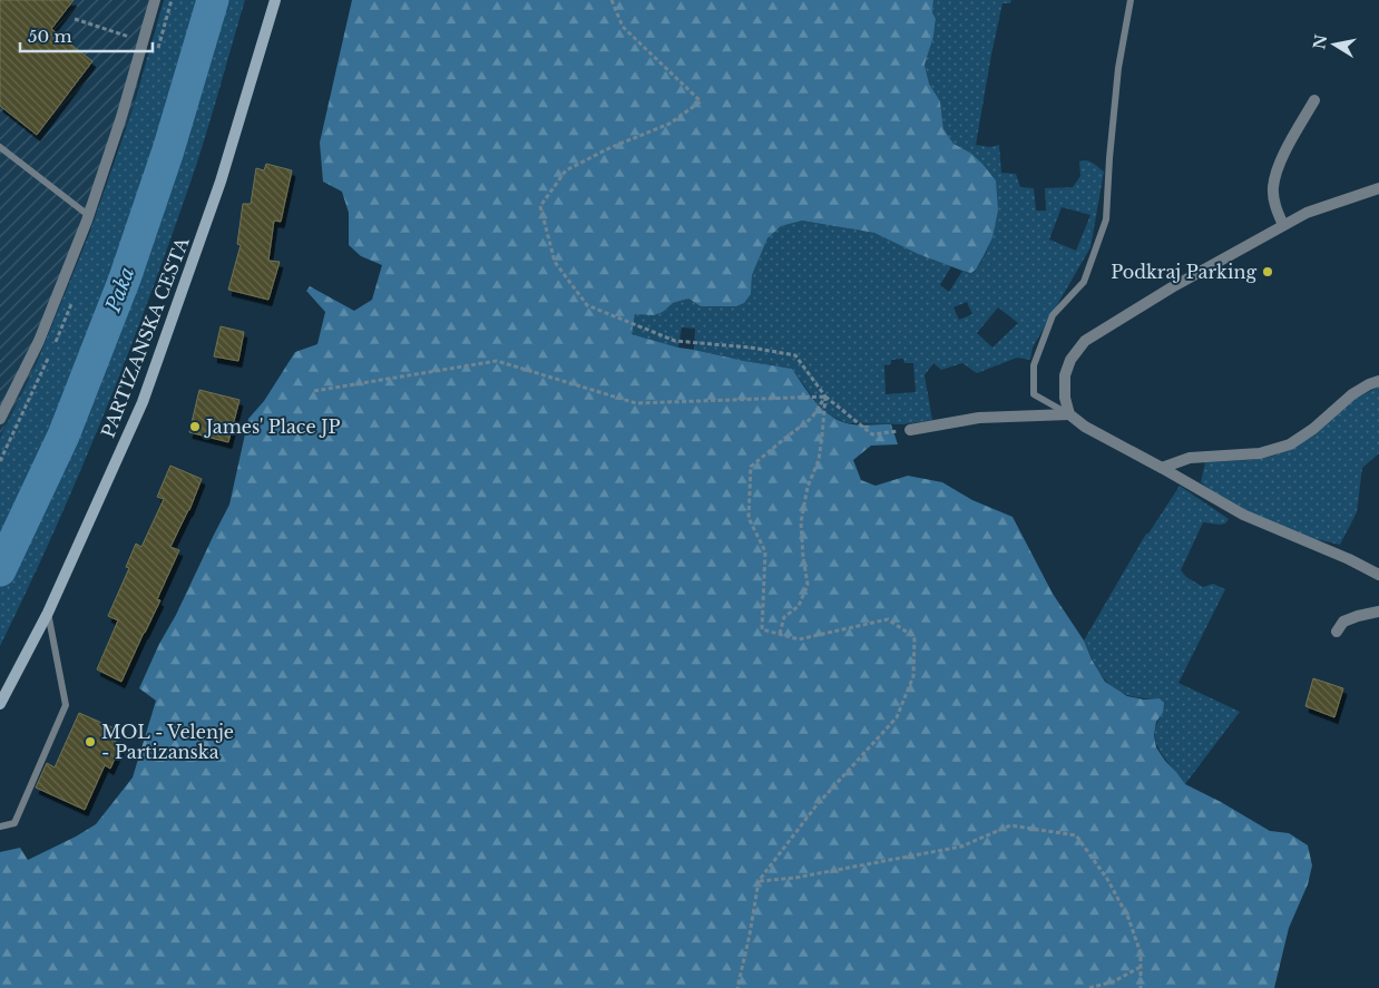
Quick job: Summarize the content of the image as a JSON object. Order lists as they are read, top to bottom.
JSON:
{
  "streets": {
    "main road": ["PARTIZANSKA CESTA"]
  },
  "water": ["Paka"],
  "places": ["Podkraj Parking", "James' Place JP", "MOL - Velenje - Partizanska"],
  "scale_bar": "50 m",
  "north": "left"
}
